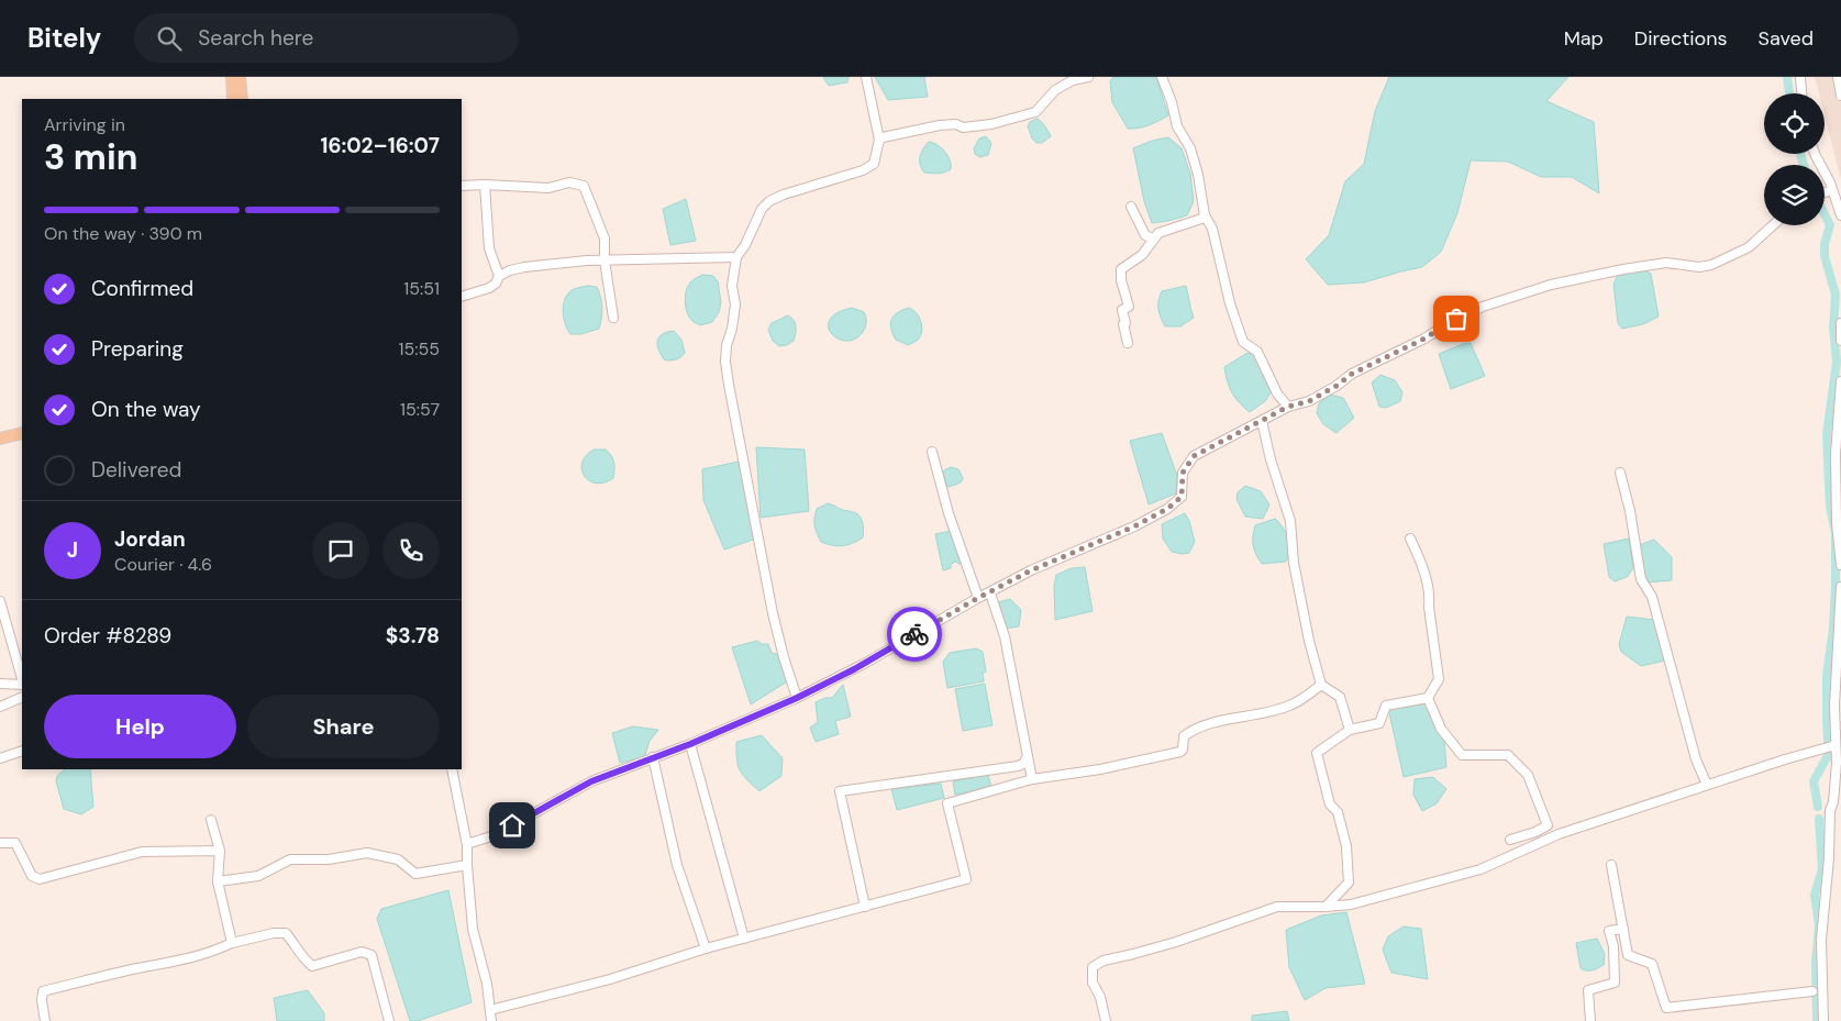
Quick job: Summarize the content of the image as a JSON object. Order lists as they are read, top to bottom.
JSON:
{
  "page": {
    "header": "Bitely",
    "search": "Search here",
    "nav": ["Map", "Directions", "Saved"],
    "heading": ["3 min", "Arriving in", "16:02–16:07"],
    "panel": [
      "Jordan",
      "Courier · 4.6",
      "Order #8289",
      "$3.78"
    ],
    "bar": "On the way · 390 m",
    "list": [
      ["Confirmed", "15:51"],
      ["Preparing", "15:55"],
      ["On the way", "15:57"],
      "Delivered"
    ],
    "round": "J",
    "buttons": ["Help", "Share"]
  }
}
